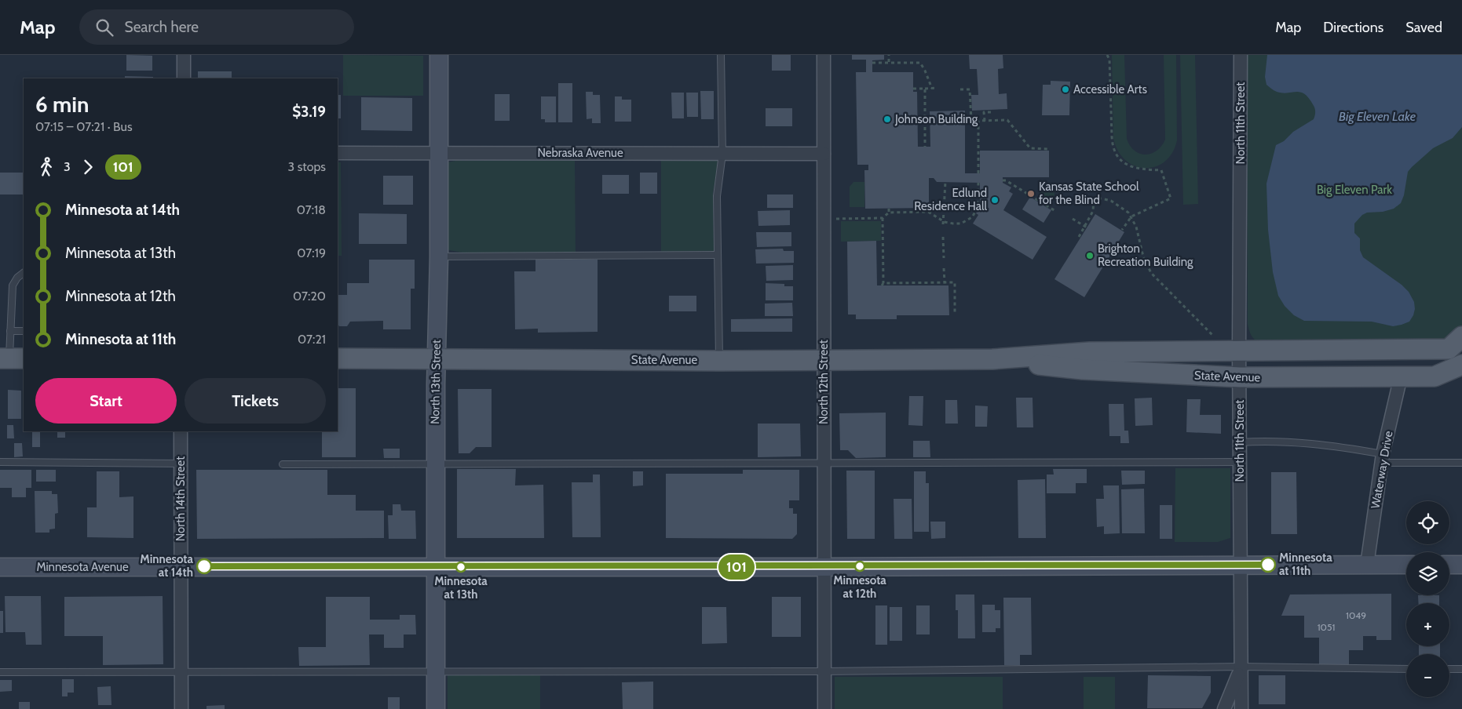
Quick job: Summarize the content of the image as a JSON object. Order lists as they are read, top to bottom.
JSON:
{
  "streets": {
    "main road": ["State Avenue", "North 13th Street", "Minnesota Avenue"],
    "street": [
      "North 11th Street",
      "Nebraska Avenue",
      "North 12th Street",
      "Waterway Drive",
      "North 14th Street"
    ]
  },
  "crossings": [
    ["North 11th Street", "State Avenue"],
    ["North 11th Street", "Minnesota Avenue"],
    ["Nebraska Avenue", "North 13th Street"],
    ["Nebraska Avenue", "North 12th Street"],
    ["State Avenue", "North 13th Street"],
    ["State Avenue", "North 12th Street"],
    ["State Avenue", "Waterway Drive"],
    ["North 13th Street", "Minnesota Avenue"],
    ["North 12th Street", "Minnesota Avenue"],
    ["Waterway Drive", "Minnesota Avenue"],
    ["North 14th Street", "Minnesota Avenue"]
  ],
  "water": ["Big Eleven Lake"],
  "parks": ["Big Eleven Park"],
  "places": [
    "Accessible Arts",
    "Johnson Building",
    "Kansas State School for the Blind",
    "Edlund Residence Hall",
    "Brighton Recreation Building",
    "Minnesota at 11th",
    "Minnesota at 14th",
    "Minnesota at 12th",
    "Minnesota at 13th"
  ],
  "lines": ["bus line 101"],
  "house_numbers": ["1049", "1051"],
  "page": {
    "header": "Map",
    "search": "Search here",
    "nav": ["Map", "Directions", "Saved"],
    "on_map": "101",
    "heading": ["6 min", "07:15 – 07:21 · Bus", "$3.19"],
    "legs": ["3", "101", "3 stops"],
    "list": [
      {
        "name": "Minnesota at 14th",
        "value": "07:18"
      },
      {
        "name": "Minnesota at 13th",
        "value": "07:19"
      },
      {
        "name": "Minnesota at 12th",
        "value": "07:20"
      },
      {
        "name": "Minnesota at 11th",
        "value": "07:21"
      }
    ],
    "buttons": ["Start", "Tickets"],
    "map_buttons": ["+", "−"]
  }
}
